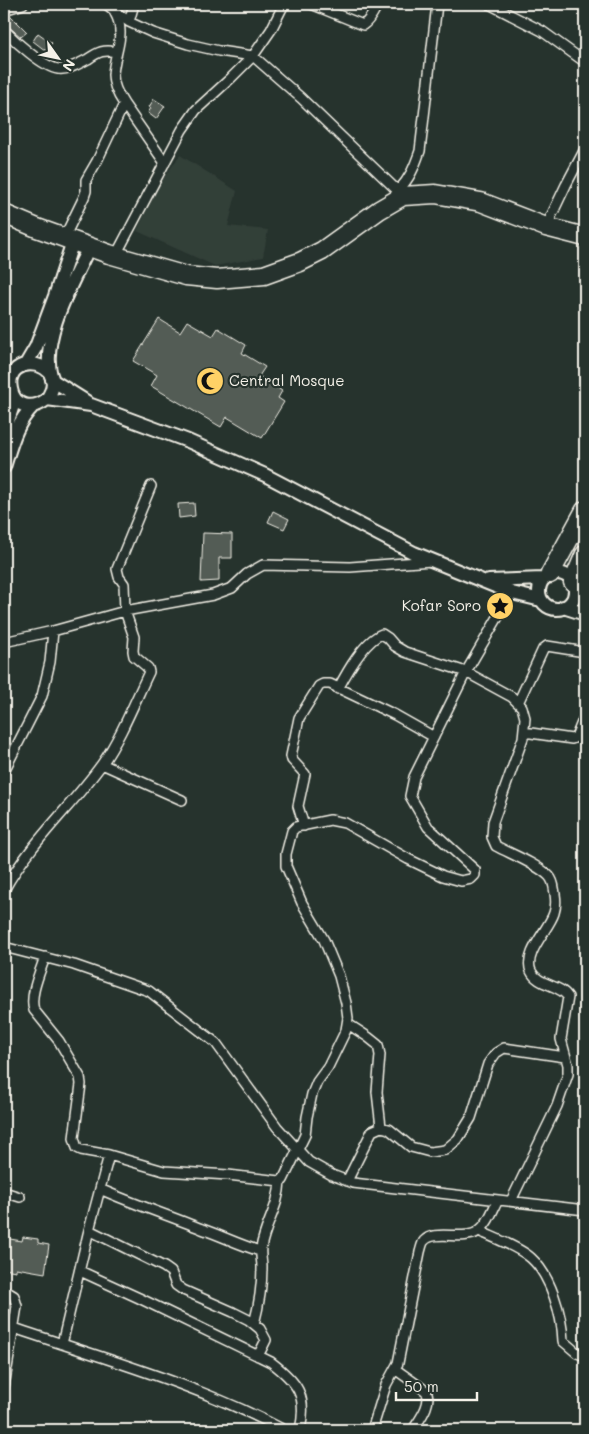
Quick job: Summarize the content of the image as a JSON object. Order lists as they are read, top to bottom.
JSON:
{
  "places": {
    "mosque": ["Central Mosque"],
    "place": ["Kofar Soro"]
  },
  "scale_bar": "50 m",
  "north": "bottom right"
}
